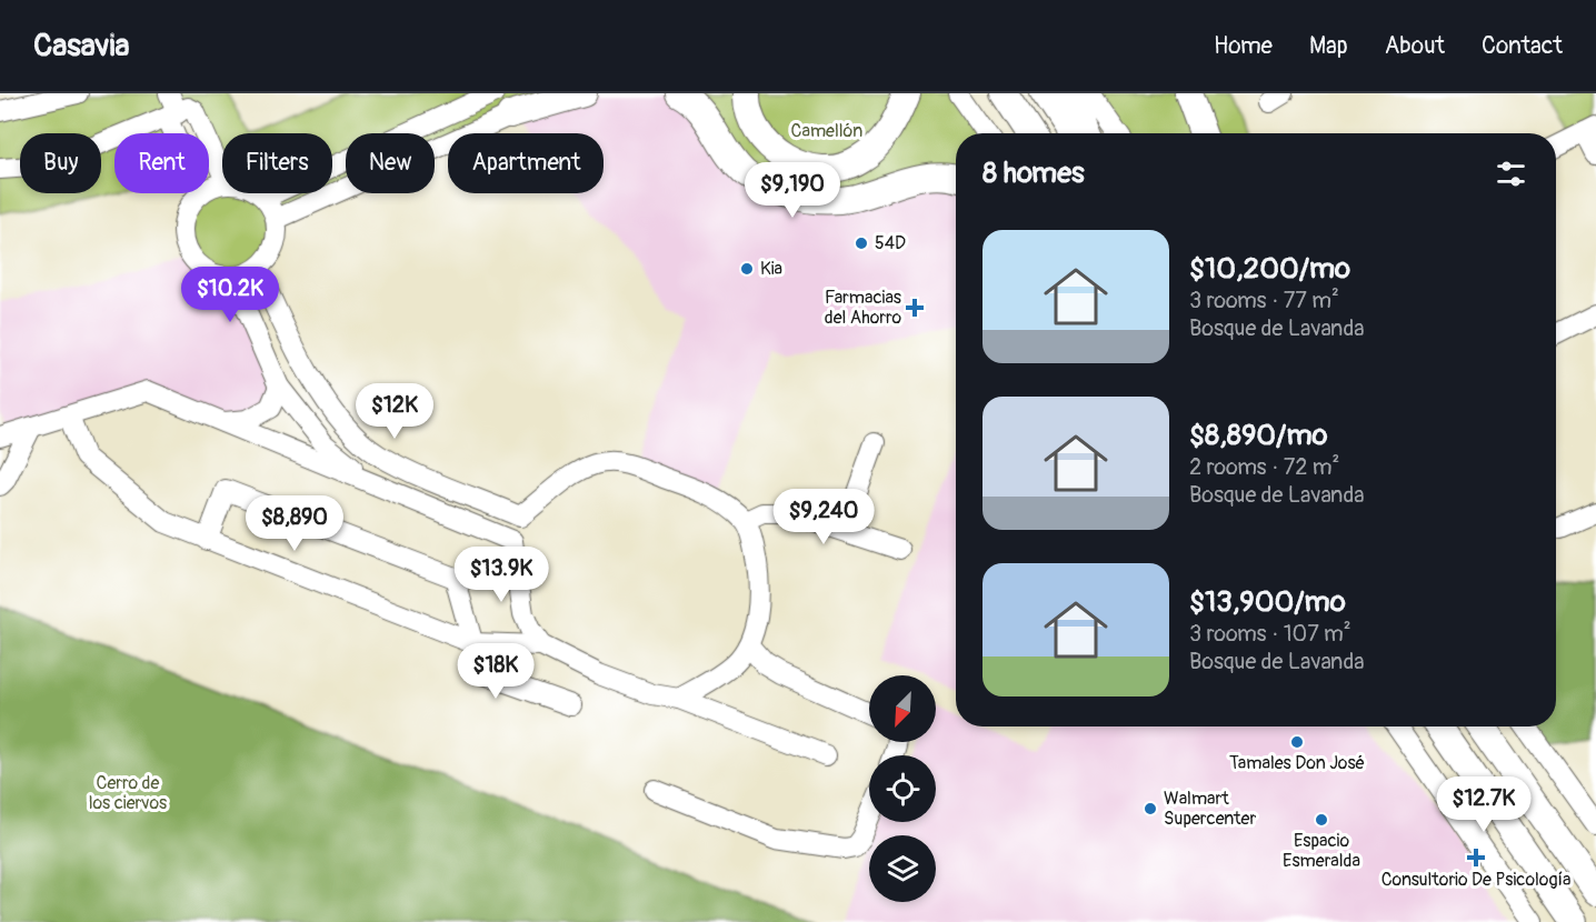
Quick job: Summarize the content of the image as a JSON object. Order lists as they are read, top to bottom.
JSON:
{
  "parks": ["Camellón", "Cerro de los ciervos"],
  "places": {
    "other": [
      "54D",
      "Kia",
      "Tamales Don José",
      "Walmart Supercenter",
      "Espacio Esmeralda"
    ],
    "health": ["Farmacias del Ahorro", "Consultorio De Psicología"]
  },
  "north": "bottom left",
  "page": {
    "header": "Casavia",
    "nav": [
      "Home",
      "Map",
      "About",
      "Contact"
    ],
    "chip": [
      "Buy",
      "Rent",
      "Filters",
      "New",
      "Apartment"
    ],
    "heading": "8 homes",
    "price": [
      "$9,190",
      "$10.2K",
      "$12K",
      "$9,240",
      "$8,890",
      "$13.9K",
      "$18K",
      "$12.7K"
    ],
    "list": [
      {
        "name": "$10,200/mo",
        "note": "3 rooms · 77 m² · Bosque de Lavanda"
      },
      {
        "name": "$8,890/mo",
        "note": "2 rooms · 72 m² · Bosque de Lavanda"
      },
      {
        "name": "$13,900/mo",
        "note": "3 rooms · 107 m² · Bosque de Lavanda"
      }
    ]
  }
}
